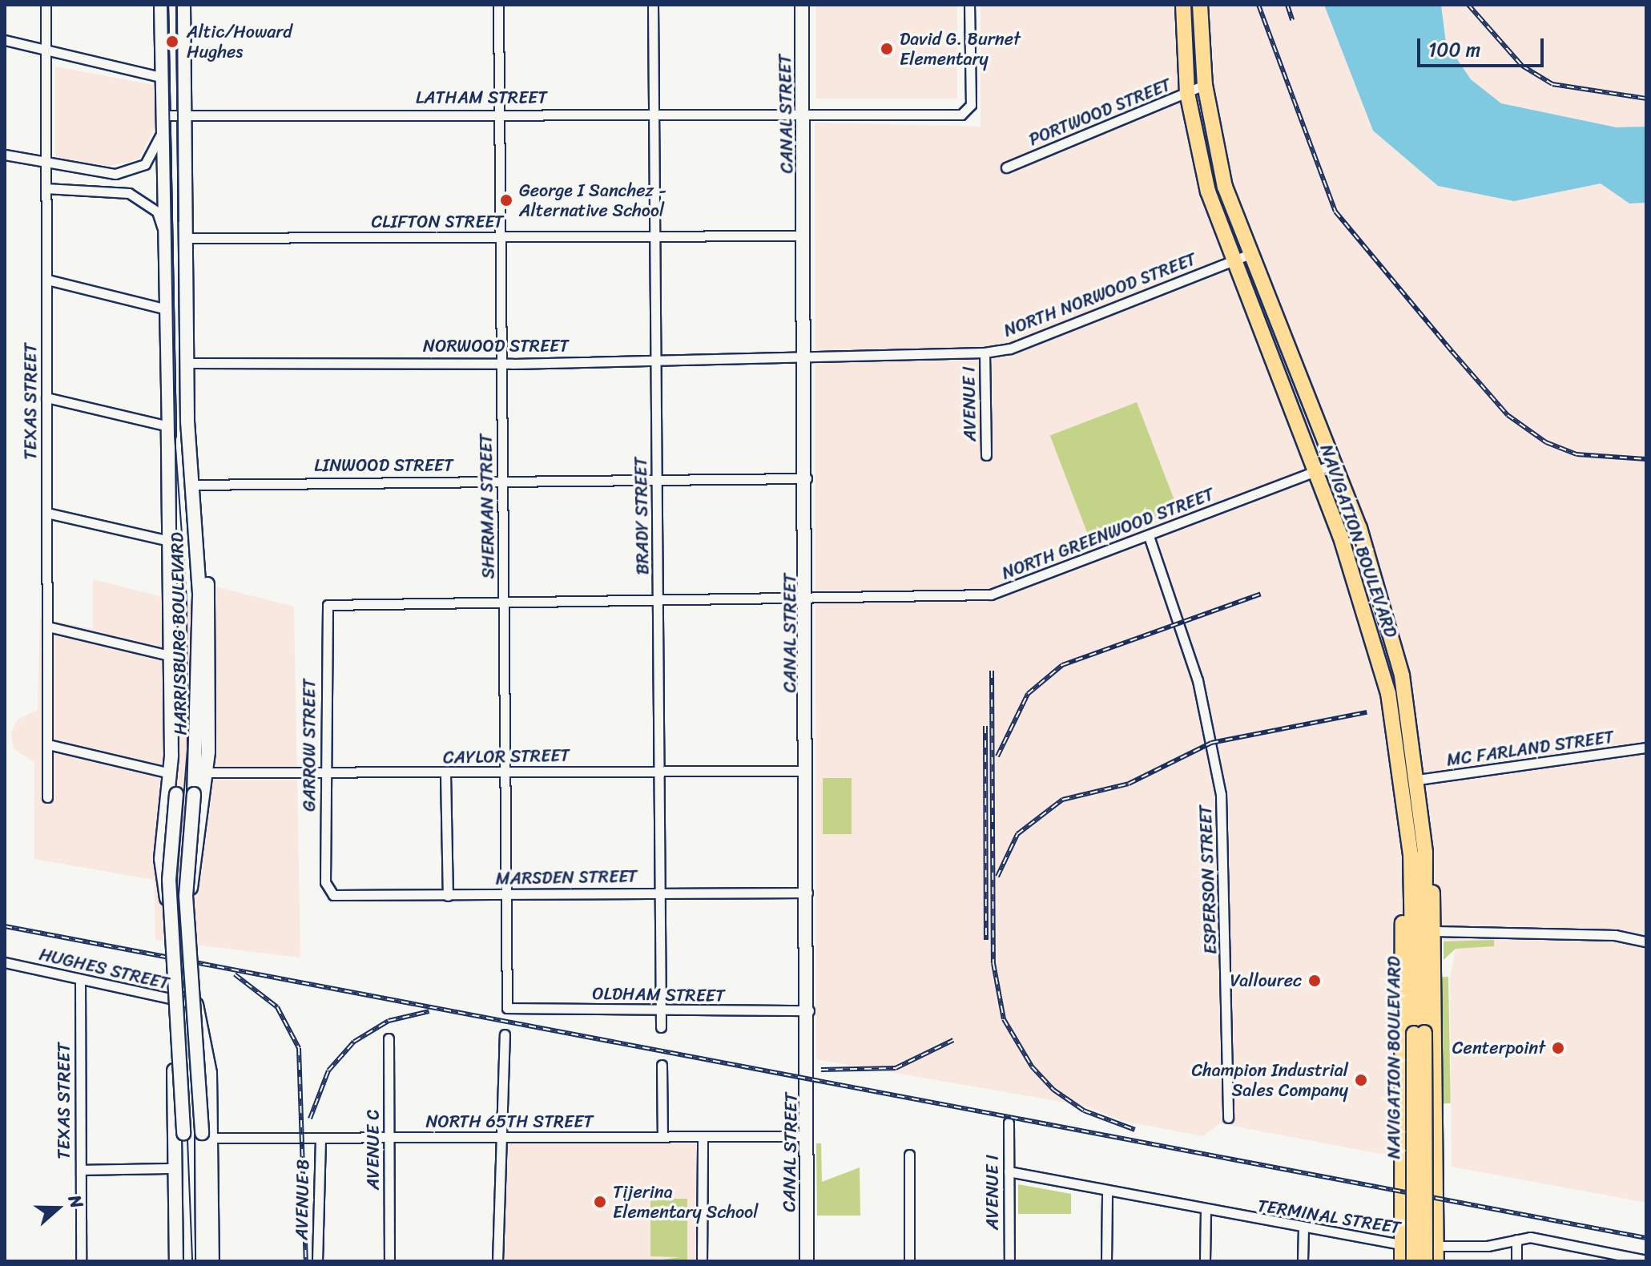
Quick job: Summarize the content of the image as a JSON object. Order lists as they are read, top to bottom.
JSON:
{
  "streets": {
    "main road": ["CANAL STREET", "NAVIGATION BOULEVARD", "HARRISBURG BOULEVARD"],
    "street": [
      "LATHAM STREET",
      "PORTWOOD STREET",
      "CLIFTON STREET",
      "NORTH NORWOOD STREET",
      "NORWOOD STREET",
      "TEXAS STREET",
      "AVENUE I",
      "LINWOOD STREET",
      "SHERMAN STREET",
      "BRADY STREET",
      "NORTH GREENWOOD STREET",
      "GARROW STREET",
      "MC FARLAND STREET",
      "CAYLOR STREET",
      "MARSDEN STREET",
      "ESPERSON STREET",
      "HUGHES STREET",
      "OLDHAM STREET",
      "NORTH 65TH STREET",
      "AVENUE C",
      "AVENUE B",
      "TERMINAL STREET"
    ]
  },
  "crossings": [
    ["LATHAM STREET", "CANAL STREET"],
    ["LATHAM STREET", "SHERMAN STREET"],
    ["LATHAM STREET", "BRADY STREET"],
    ["LATHAM STREET", "HARRISBURG BOULEVARD"],
    ["PORTWOOD STREET", "NAVIGATION BOULEVARD"],
    ["CANAL STREET", "CLIFTON STREET"],
    ["CANAL STREET", "NORTH NORWOOD STREET"],
    ["CANAL STREET", "NORWOOD STREET"],
    ["CANAL STREET", "LINWOOD STREET"],
    ["CANAL STREET", "NORTH GREENWOOD STREET"],
    ["CANAL STREET", "CAYLOR STREET"],
    ["CANAL STREET", "MARSDEN STREET"],
    ["CANAL STREET", "OLDHAM STREET"],
    ["CANAL STREET", "NORTH 65TH STREET"],
    ["CLIFTON STREET", "SHERMAN STREET"],
    ["CLIFTON STREET", "BRADY STREET"],
    ["CLIFTON STREET", "HARRISBURG BOULEVARD"],
    ["NORTH NORWOOD STREET", "NORWOOD STREET"],
    ["NORTH NORWOOD STREET", "AVENUE I"],
    ["NORTH NORWOOD STREET", "NAVIGATION BOULEVARD"],
    ["NORWOOD STREET", "SHERMAN STREET"],
    ["NORWOOD STREET", "BRADY STREET"],
    ["NORWOOD STREET", "HARRISBURG BOULEVARD"],
    ["TEXAS STREET", "HUGHES STREET"],
    ["AVENUE I", "TERMINAL STREET"],
    ["LINWOOD STREET", "SHERMAN STREET"],
    ["LINWOOD STREET", "BRADY STREET"],
    ["LINWOOD STREET", "HARRISBURG BOULEVARD"],
    ["SHERMAN STREET", "NORTH GREENWOOD STREET"],
    ["SHERMAN STREET", "CAYLOR STREET"],
    ["SHERMAN STREET", "MARSDEN STREET"],
    ["SHERMAN STREET", "OLDHAM STREET"],
    ["BRADY STREET", "NORTH GREENWOOD STREET"],
    ["BRADY STREET", "CAYLOR STREET"],
    ["BRADY STREET", "MARSDEN STREET"],
    ["BRADY STREET", "OLDHAM STREET"],
    ["NORTH GREENWOOD STREET", "NAVIGATION BOULEVARD"],
    ["NORTH GREENWOOD STREET", "GARROW STREET"],
    ["NORTH GREENWOOD STREET", "ESPERSON STREET"],
    ["NAVIGATION BOULEVARD", "MC FARLAND STREET"],
    ["HARRISBURG BOULEVARD", "NORTH 65TH STREET"],
    ["GARROW STREET", "CAYLOR STREET"],
    ["GARROW STREET", "MARSDEN STREET"],
    ["NORTH 65TH STREET", "AVENUE C"],
    ["NORTH 65TH STREET", "AVENUE B"]
  ],
  "places": [
    "Altic/Howard Hughes",
    "David G. Burnet Elementary",
    "George I Sanchez - Alternative School",
    "Vallourec",
    "Centerpoint",
    "Champion Industrial Sales Company",
    "Tijerina Elementary School"
  ],
  "scale_bar": "100 m",
  "north": "right"
}
